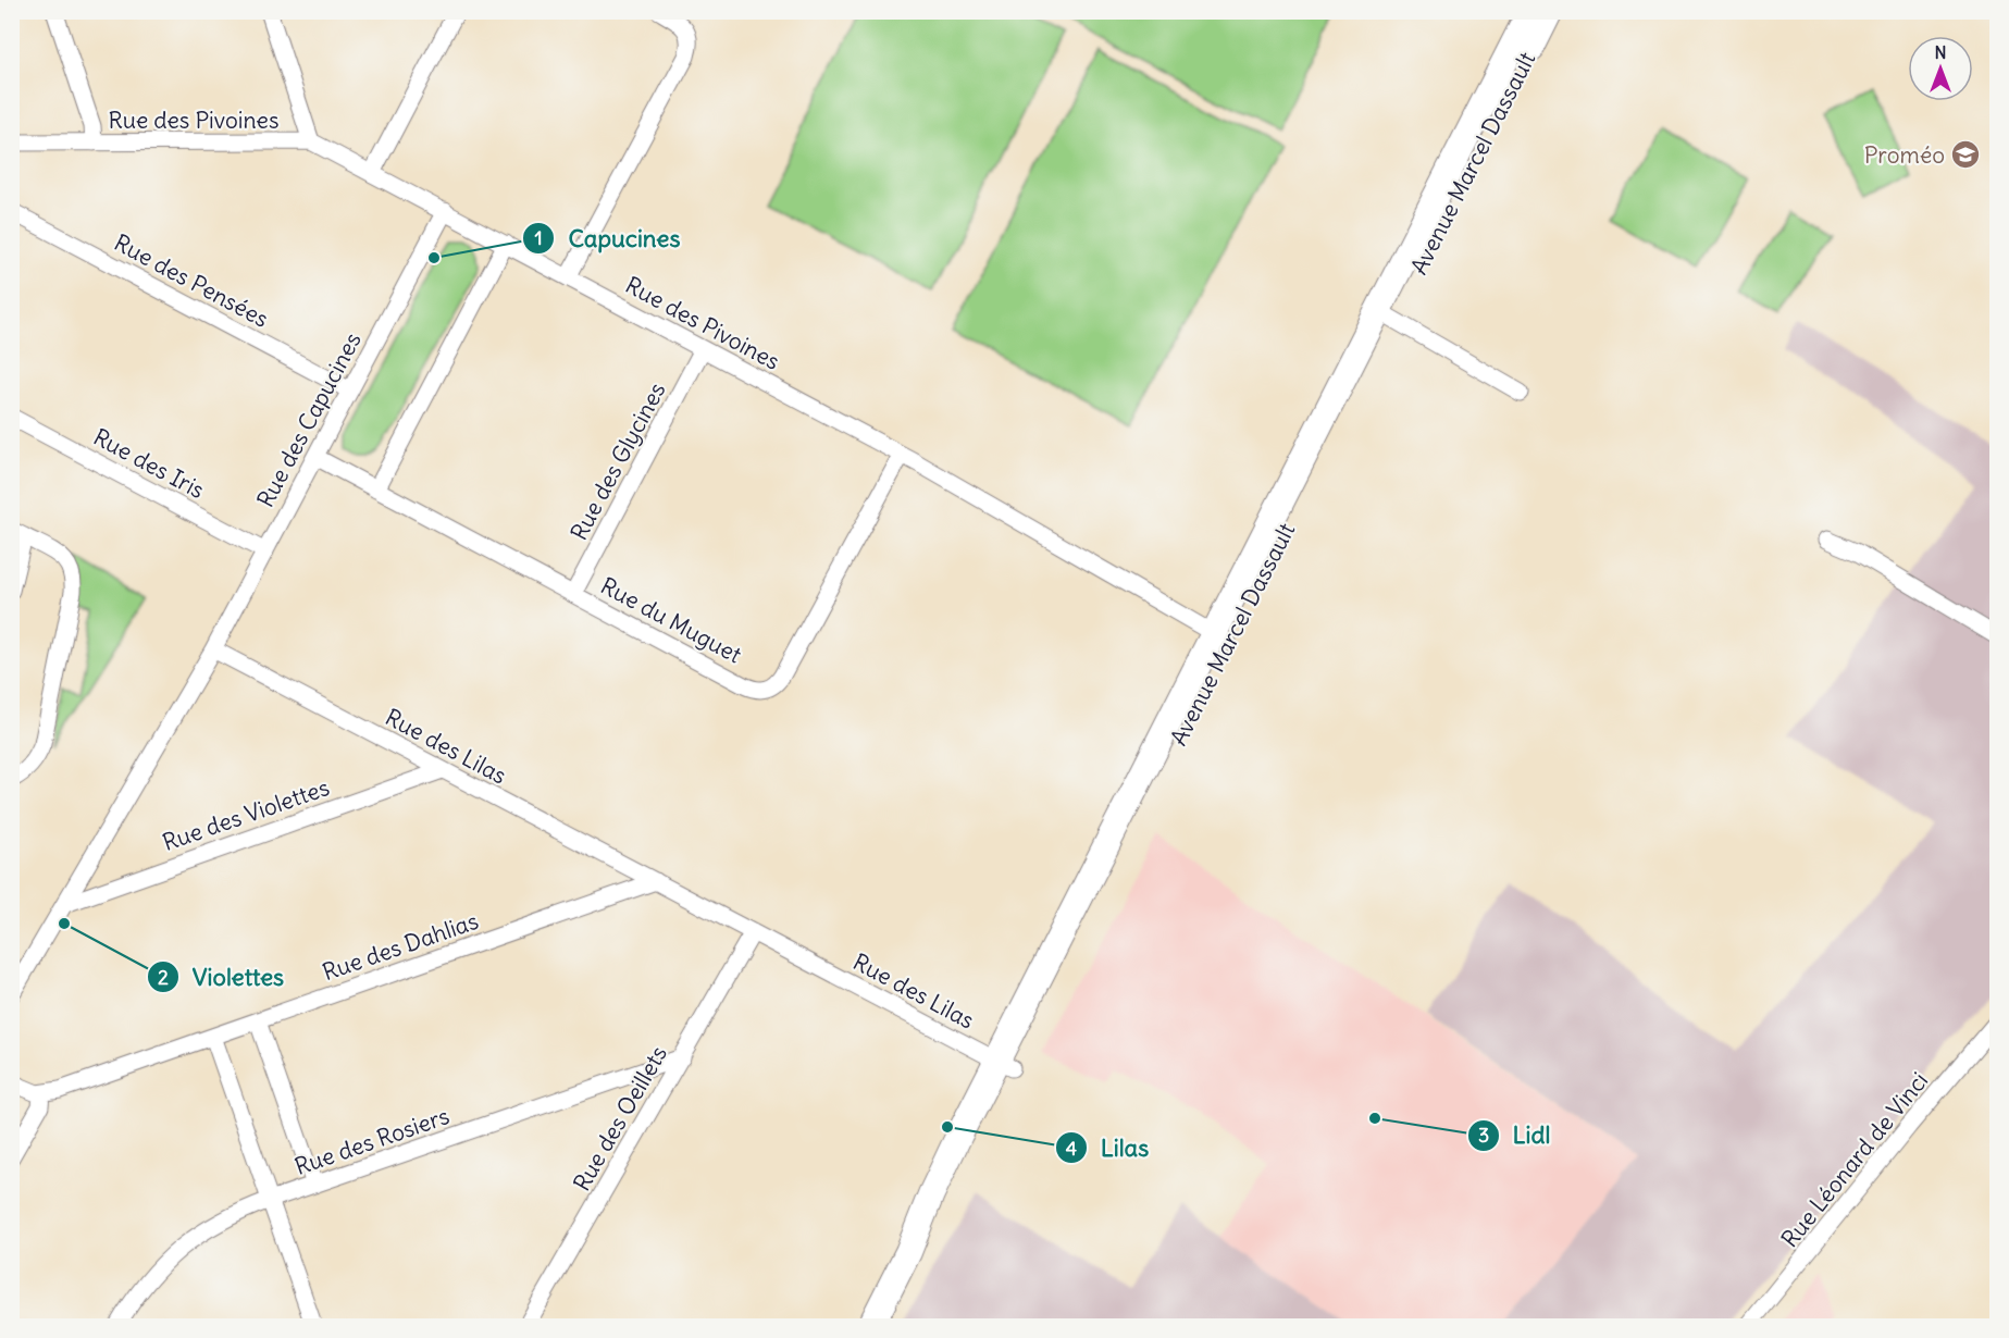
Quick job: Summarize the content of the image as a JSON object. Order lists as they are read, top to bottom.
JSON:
{
  "streets": {
    "main road": ["Avenue Marcel Dassault"],
    "street": [
      "Rue des Pivoines",
      "Rue des Pensées",
      "Rue des Capucines",
      "Rue des Glycines",
      "Rue des Iris",
      "Rue du Muguet",
      "Rue des Lilas",
      "Rue des Violettes",
      "Rue des Dahlias",
      "Rue des Oeillets",
      "Rue des Rosiers",
      "Rue Léonard de Vinci"
    ]
  },
  "crossings": [
    ["Rue des Pivoines", "Avenue Marcel Dassault"],
    ["Rue des Pivoines", "Rue des Capucines"],
    ["Rue des Pivoines", "Rue des Glycines"],
    ["Rue des Pivoines", "Rue du Muguet"],
    ["Avenue Marcel Dassault", "Rue des Lilas"],
    ["Rue des Pensées", "Rue des Capucines"],
    ["Rue des Capucines", "Rue des Iris"],
    ["Rue des Capucines", "Rue du Muguet"],
    ["Rue des Capucines", "Rue des Lilas"],
    ["Rue des Glycines", "Rue du Muguet"],
    ["Rue des Lilas", "Rue des Violettes"],
    ["Rue des Lilas", "Rue des Dahlias"],
    ["Rue des Lilas", "Rue des Oeillets"],
    ["Rue des Oeillets", "Rue des Rosiers"]
  ],
  "places": {
    "school or university": ["Proméo"],
    "other": [
      "Capucines",
      "Violettes",
      "Lidl",
      "Lilas"
    ]
  },
  "north": "top"
}
